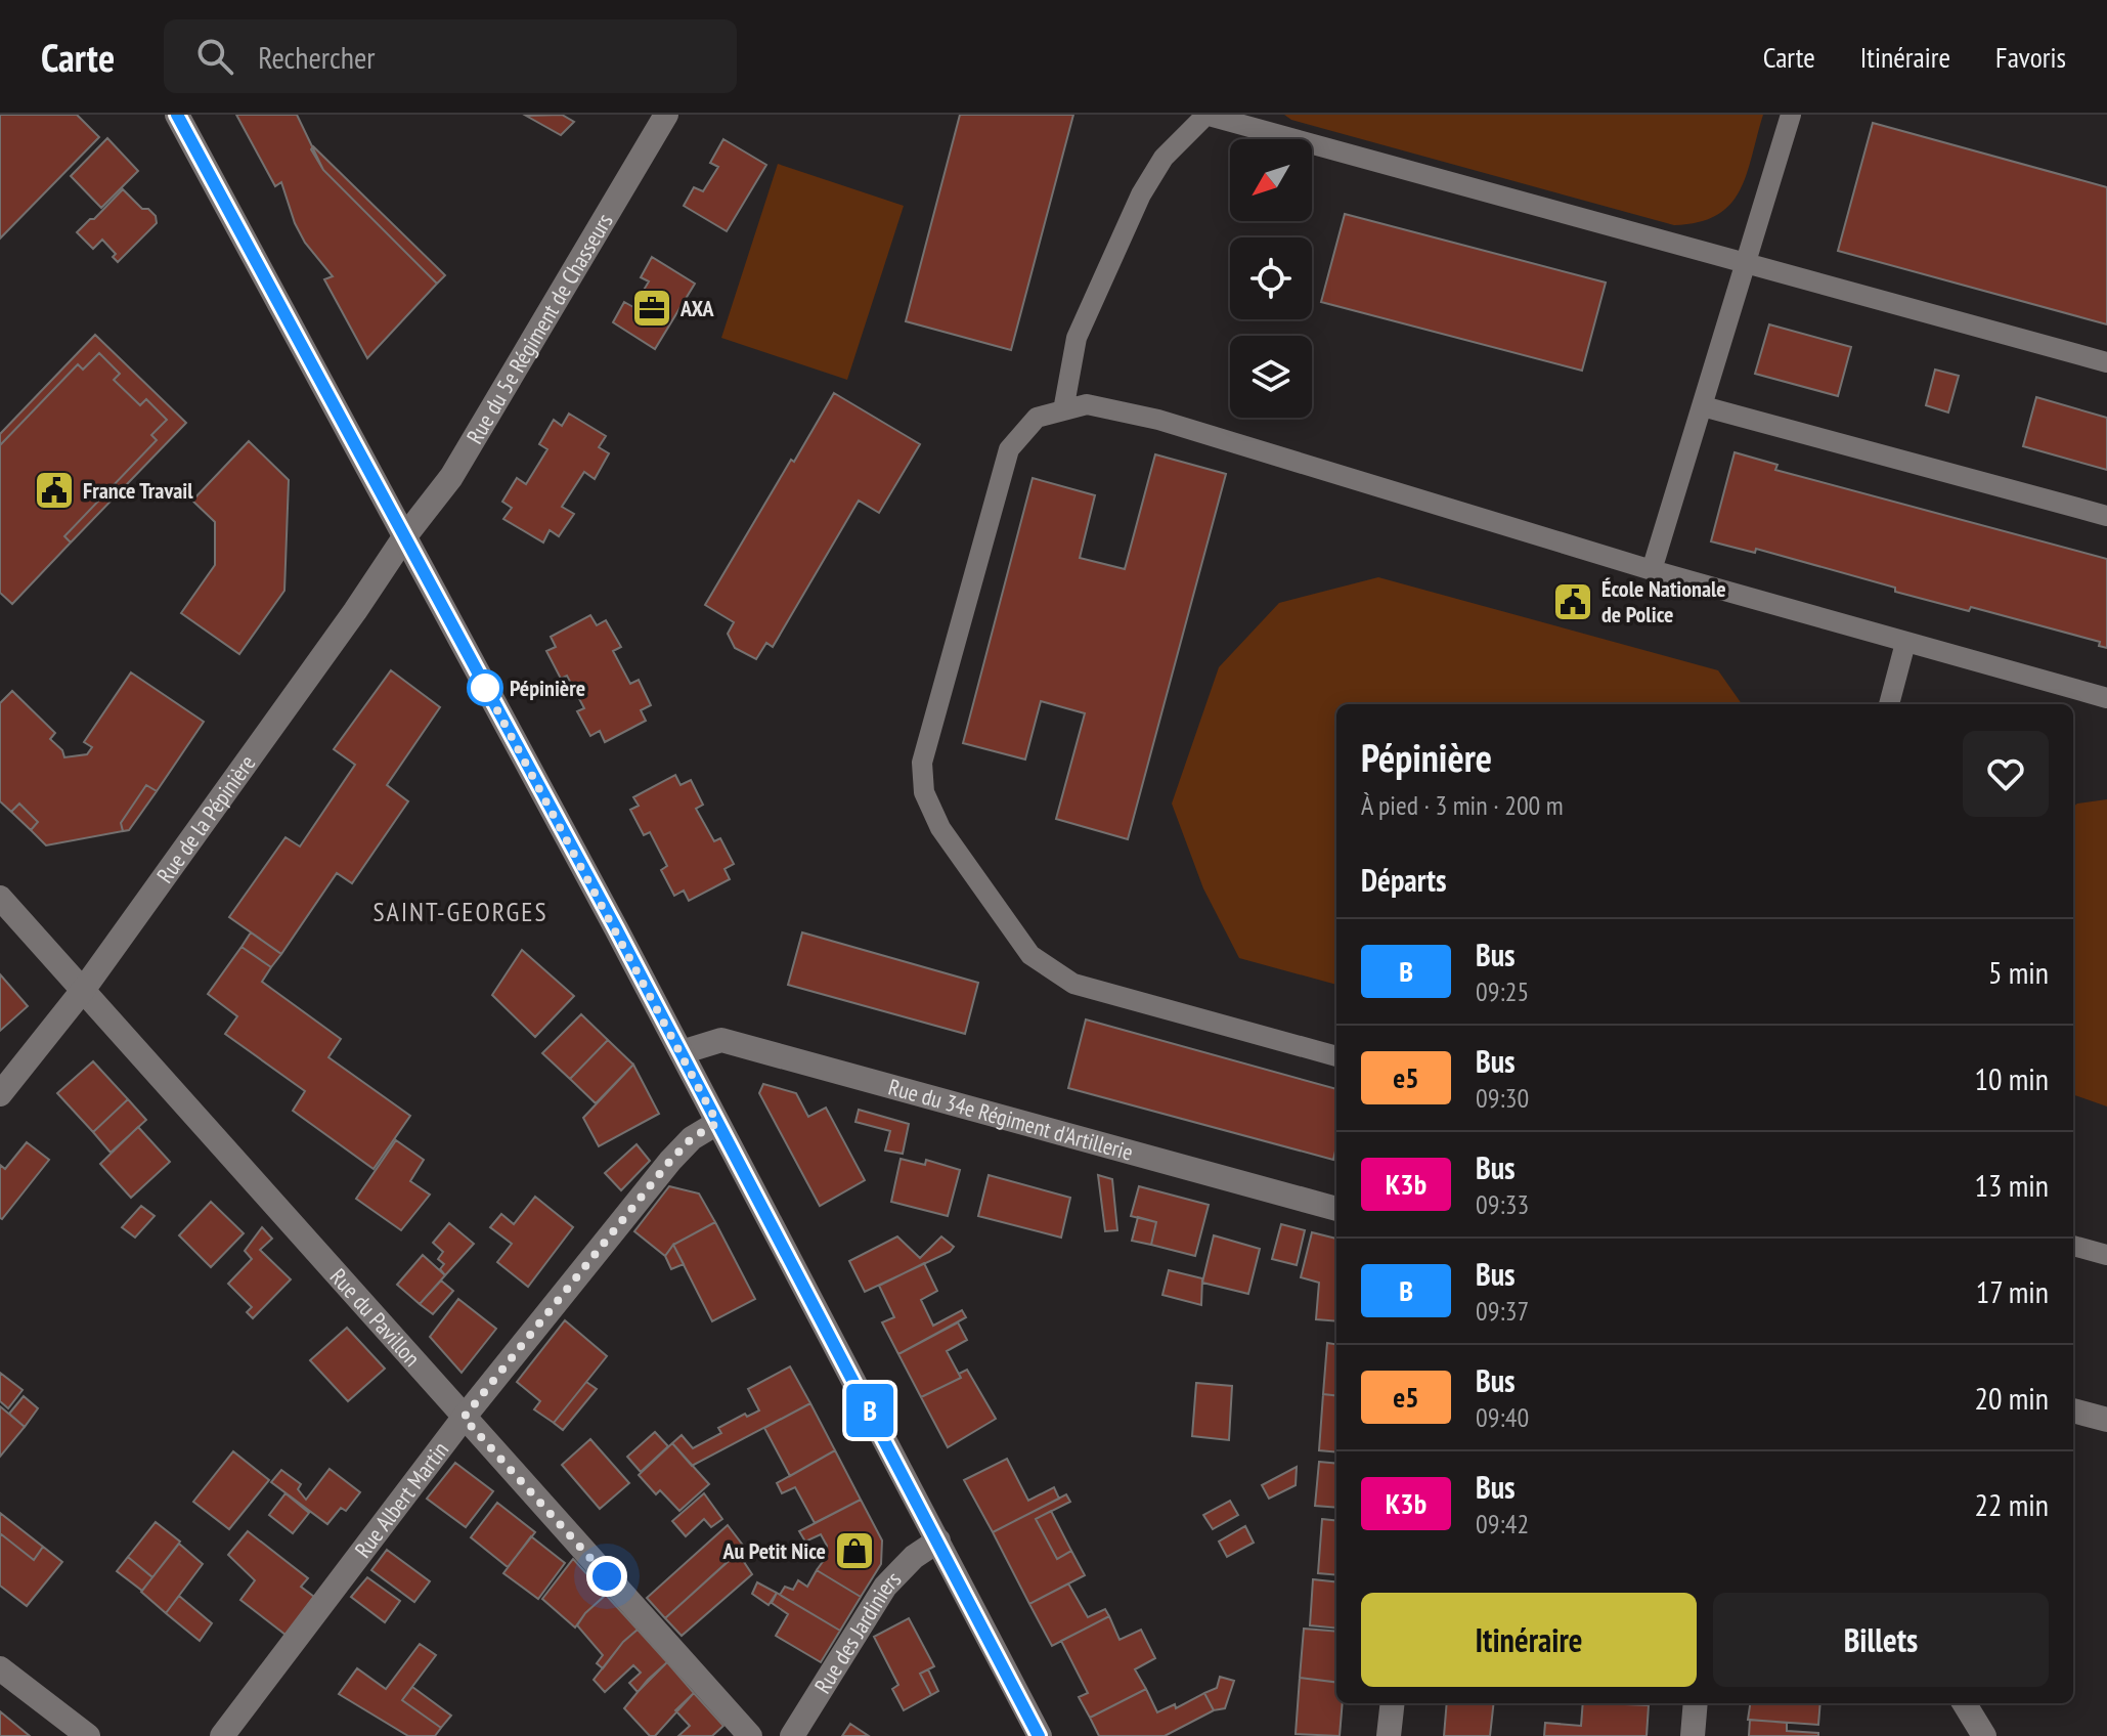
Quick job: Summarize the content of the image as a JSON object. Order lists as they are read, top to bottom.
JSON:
{
  "streets": {
    "street": [
      "Rue du 5e Régiment de Chasseurs",
      "Rue de la Pépinière",
      "Rue du 34e Régiment d'Artillerie",
      "Rue du Pavillon",
      "Rue Albert Martin",
      "Rue des Jardiniers"
    ]
  },
  "crossings": [
    ["Rue du 5e Régiment de Chasseurs", "Rue de la Pépinière"],
    ["Rue de la Pépinière", "Rue du Pavillon"],
    ["Rue du Pavillon", "Rue Albert Martin"]
  ],
  "districts": ["SAINT-GEORGES"],
  "places": {
    "office": ["AXA"],
    "public building": ["France Travail", "École Nationale de Police"],
    "other": ["Pépinière"],
    "shop": ["Au Petit Nice"]
  },
  "lines": ["bus line B"],
  "north": "bottom left",
  "page": {
    "header": "Carte",
    "search": "Rechercher",
    "nav": ["Carte", "Itinéraire", "Favoris"],
    "on_map": "B",
    "heading": [
      ["Pépinière", "À pied · 3 min · 200 m"],
      "Départs"
    ],
    "list": [
      {
        "mark": "B",
        "name": "Bus",
        "note": "09:25",
        "value": "5 min"
      },
      {
        "mark": "e5",
        "name": "Bus",
        "note": "09:30",
        "value": "10 min"
      },
      {
        "mark": "K3b",
        "name": "Bus",
        "note": "09:33",
        "value": "13 min"
      },
      {
        "mark": "B",
        "name": "Bus",
        "note": "09:37",
        "value": "17 min"
      },
      {
        "mark": "e5",
        "name": "Bus",
        "note": "09:40",
        "value": "20 min"
      },
      {
        "mark": "K3b",
        "name": "Bus",
        "note": "09:42",
        "value": "22 min"
      }
    ],
    "buttons": ["Itinéraire", "Billets"]
  }
}
